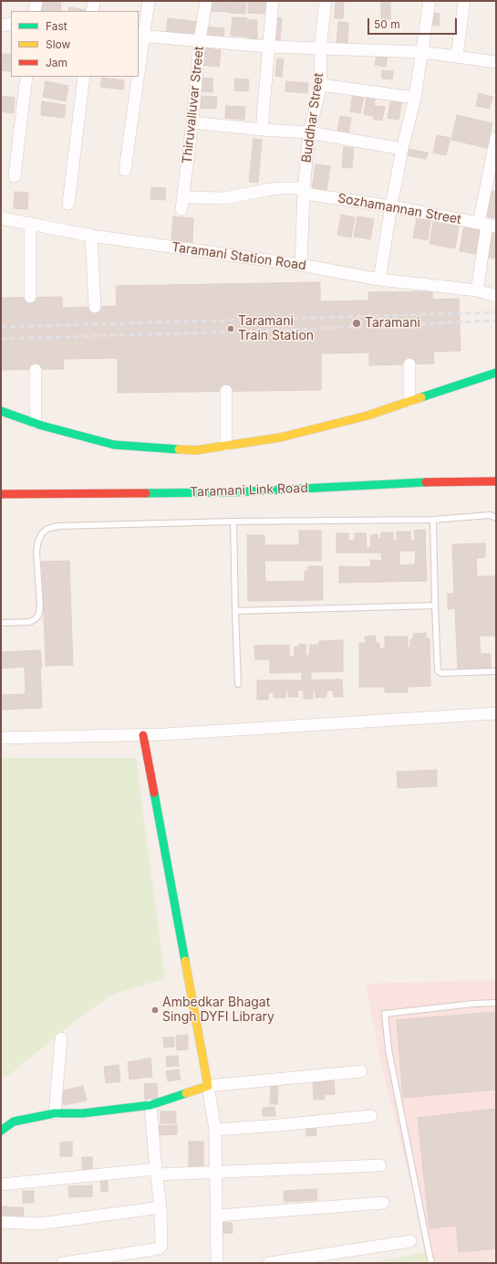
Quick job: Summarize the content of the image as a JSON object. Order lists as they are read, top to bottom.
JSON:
{
  "streets": {
    "street": [
      "Thiruvalluvar Street",
      "Buddhar Street",
      "Sozhamannan Street",
      "Taramani Station Road",
      "Taramani Link Road"
    ]
  },
  "crossings": [
    ["Thiruvalluvar Street", "Sozhamannan Street"],
    ["Buddhar Street", "Sozhamannan Street"],
    ["Buddhar Street", "Taramani Station Road"]
  ],
  "places": ["Taramani", "Taramani Train Station", "Ambedkar Bhagat Singh DYFI Library"],
  "legend": ["Fast", "Slow", "Jam"],
  "scale_bar": "50 m"
}
